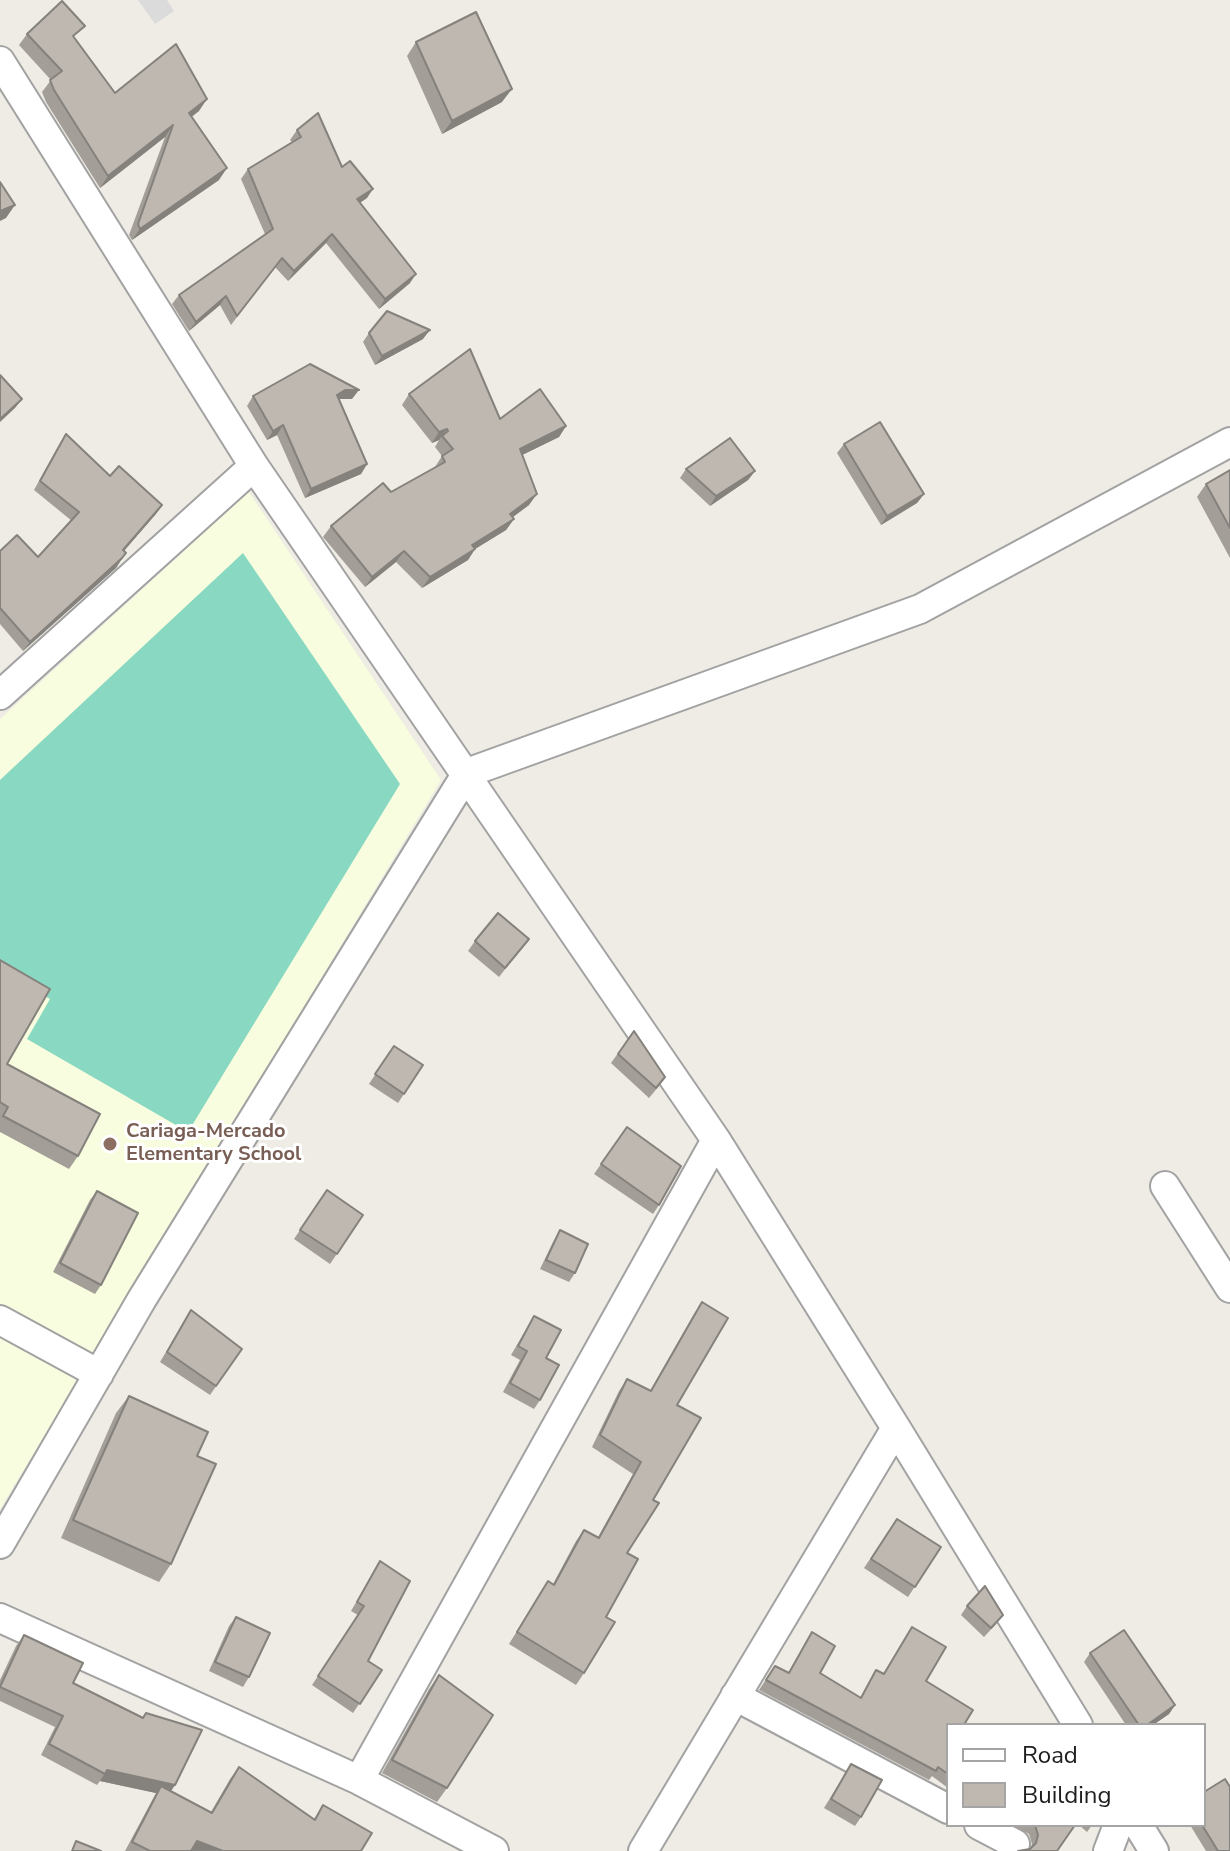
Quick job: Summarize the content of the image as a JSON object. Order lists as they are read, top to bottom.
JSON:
{
  "places": ["Cariaga-Mercado Elementary School"],
  "legend": ["Road", "Building"]
}
